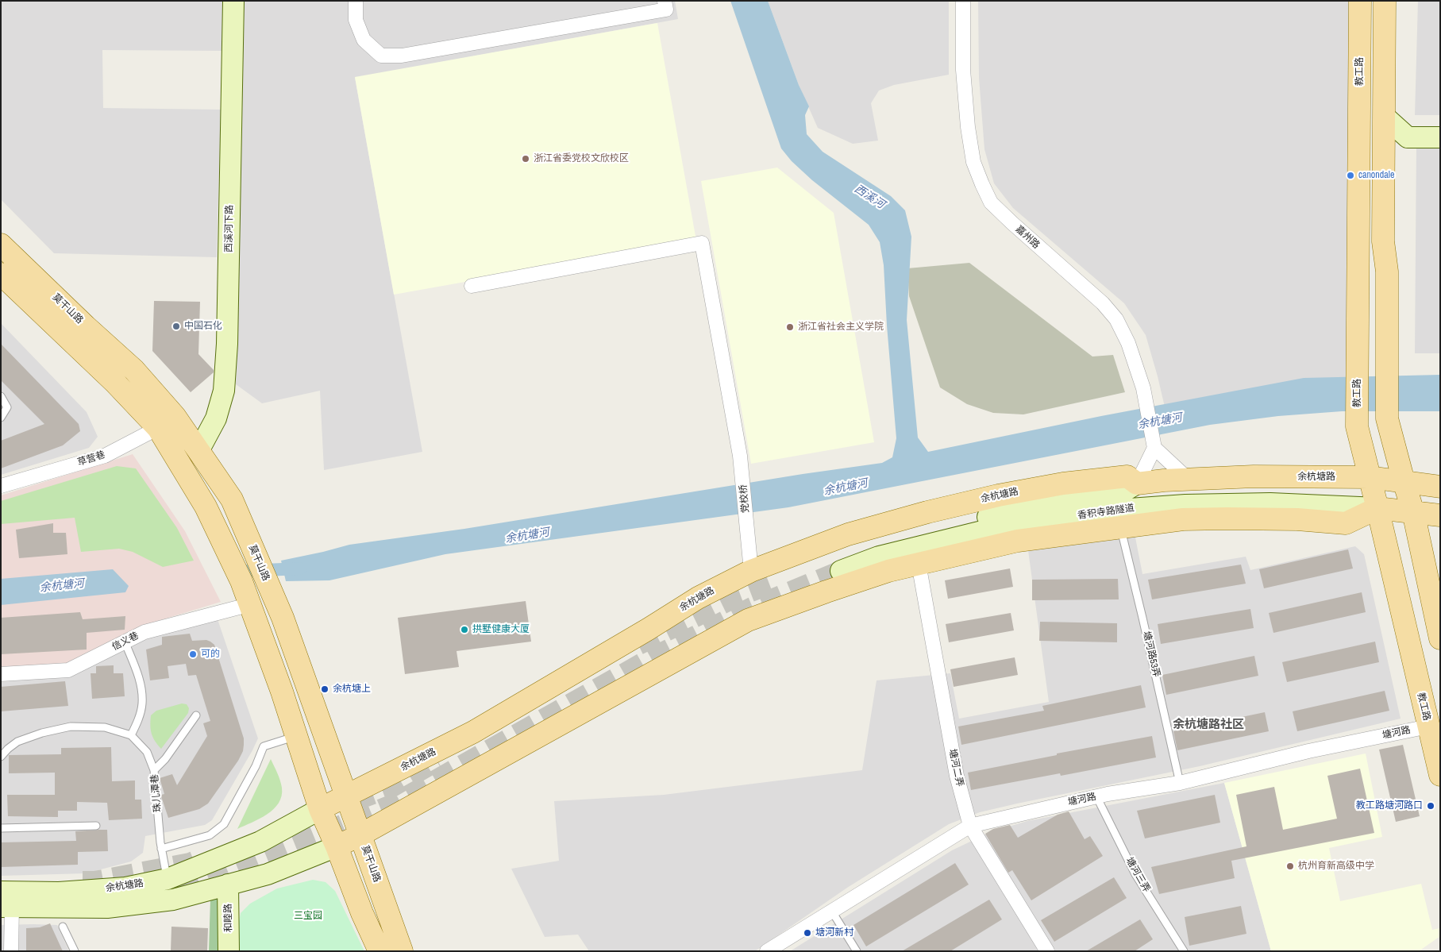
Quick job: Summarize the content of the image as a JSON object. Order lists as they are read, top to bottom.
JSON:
{
  "streets": {
    "main road": [
      "教工路",
      "西溪河下路",
      "莫干山路",
      "余杭塘路",
      "香积寺路隧道",
      "和睦路"
    ],
    "street": [
      "嘉州路",
      "草营巷",
      "党校桥",
      "信义巷",
      "塘河路",
      "塘河二弄"
    ],
    "lane": ["塘河路53弄", "珠儿潭巷", "塘河三弄"]
  },
  "crossings": [
    ["教工路", "余杭塘路"],
    ["教工路", "香积寺路隧道"],
    ["教工路", "塘河路"],
    ["西溪河下路", "莫干山路"],
    ["莫干山路", "草营巷"],
    ["莫干山路", "余杭塘路"],
    ["莫干山路", "信义巷"],
    ["余杭塘路", "党校桥"],
    ["余杭塘路", "香积寺路隧道"],
    ["余杭塘路", "塘河路53弄"],
    ["余杭塘路", "塘河二弄"],
    ["余杭塘路", "珠儿潭巷"],
    ["余杭塘路", "和睦路"],
    ["塘河路53弄", "塘河路"],
    ["塘河路", "塘河二弄"],
    ["塘河路", "塘河三弄"]
  ],
  "districts": ["余杭塘路社区"],
  "water": ["西溪河", "余杭塘河"],
  "parks": ["三宝园"],
  "places": [
    "浙江省委党校文欣校区",
    "canondale",
    "中国石化",
    "浙江省社会主义学院",
    "拱墅健康大厦",
    "可的",
    "余杭塘上",
    "教工路塘河路口",
    "杭州育新高级中学",
    "塘河新村"
  ]
}
